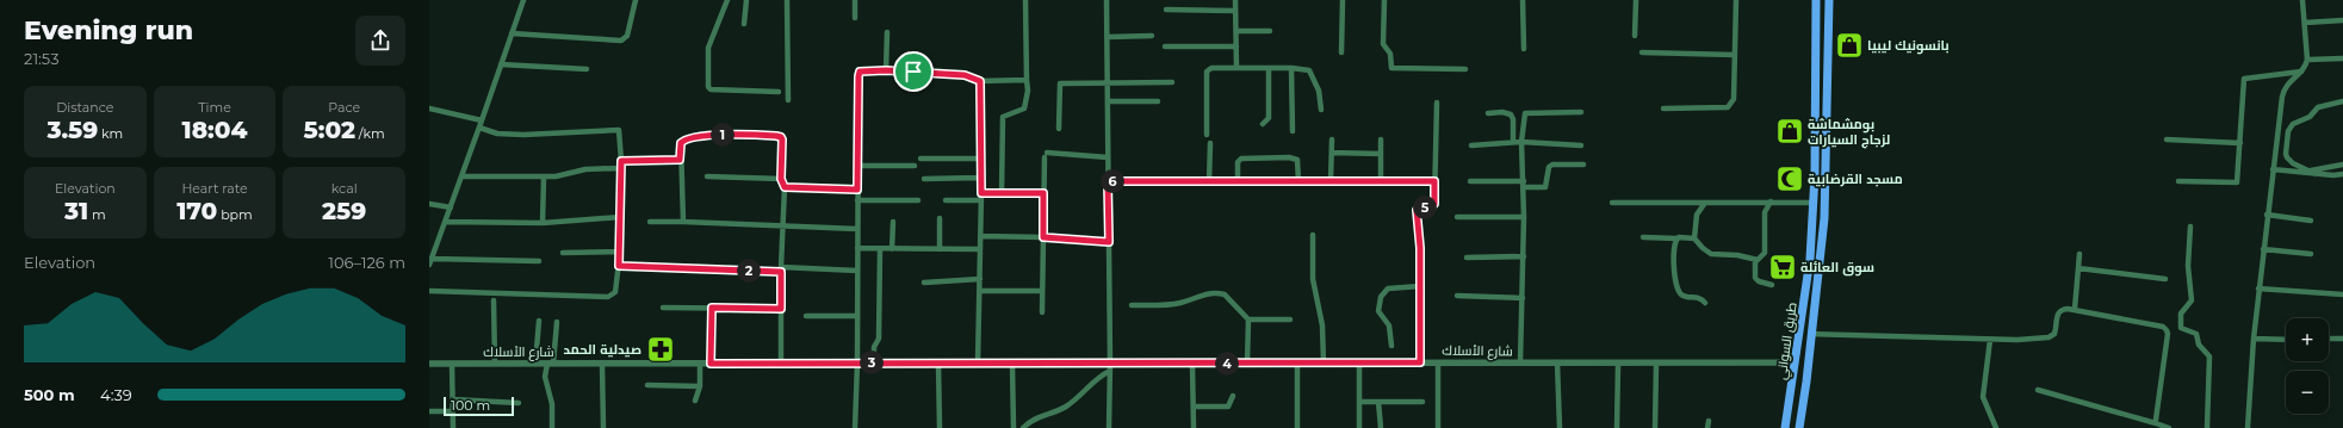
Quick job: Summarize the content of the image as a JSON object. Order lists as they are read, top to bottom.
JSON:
{
  "streets": {
    "highway": ["طريق السواني"],
    "street": ["شارع الأسلاك"]
  },
  "crossings": [
    ["طريق السواني", "شارع الأسلاك"]
  ],
  "places": {
    "shop": ["بانسونيك ليبيا", "بومشماشة لزجاج السيارات"],
    "mosque": ["مسجد القرضابية"],
    "supermarket": ["سوق العائلة"],
    "pharmacy": ["صيدلية الحمد"]
  },
  "scale_bar": "100 m",
  "page": {
    "heading": ["Evening run", "21:53"],
    "stats": [
      ["Distance", "3.59 km"],
      ["Time", "18:04"],
      ["Pace", "5:02 /km"],
      ["Elevation", "31 m"],
      ["Heart rate", "170 bpm"],
      ["kcal", "259"]
    ],
    "pins": [
      "1",
      "6",
      "5",
      "2",
      "3",
      "4"
    ],
    "chart": ["Elevation", "106–126 m"],
    "map_buttons": ["+", "−"],
    "list": [
      {
        "name": "500 m",
        "note": "4:39"
      }
    ],
    "scale": "100 m"
  }
}
